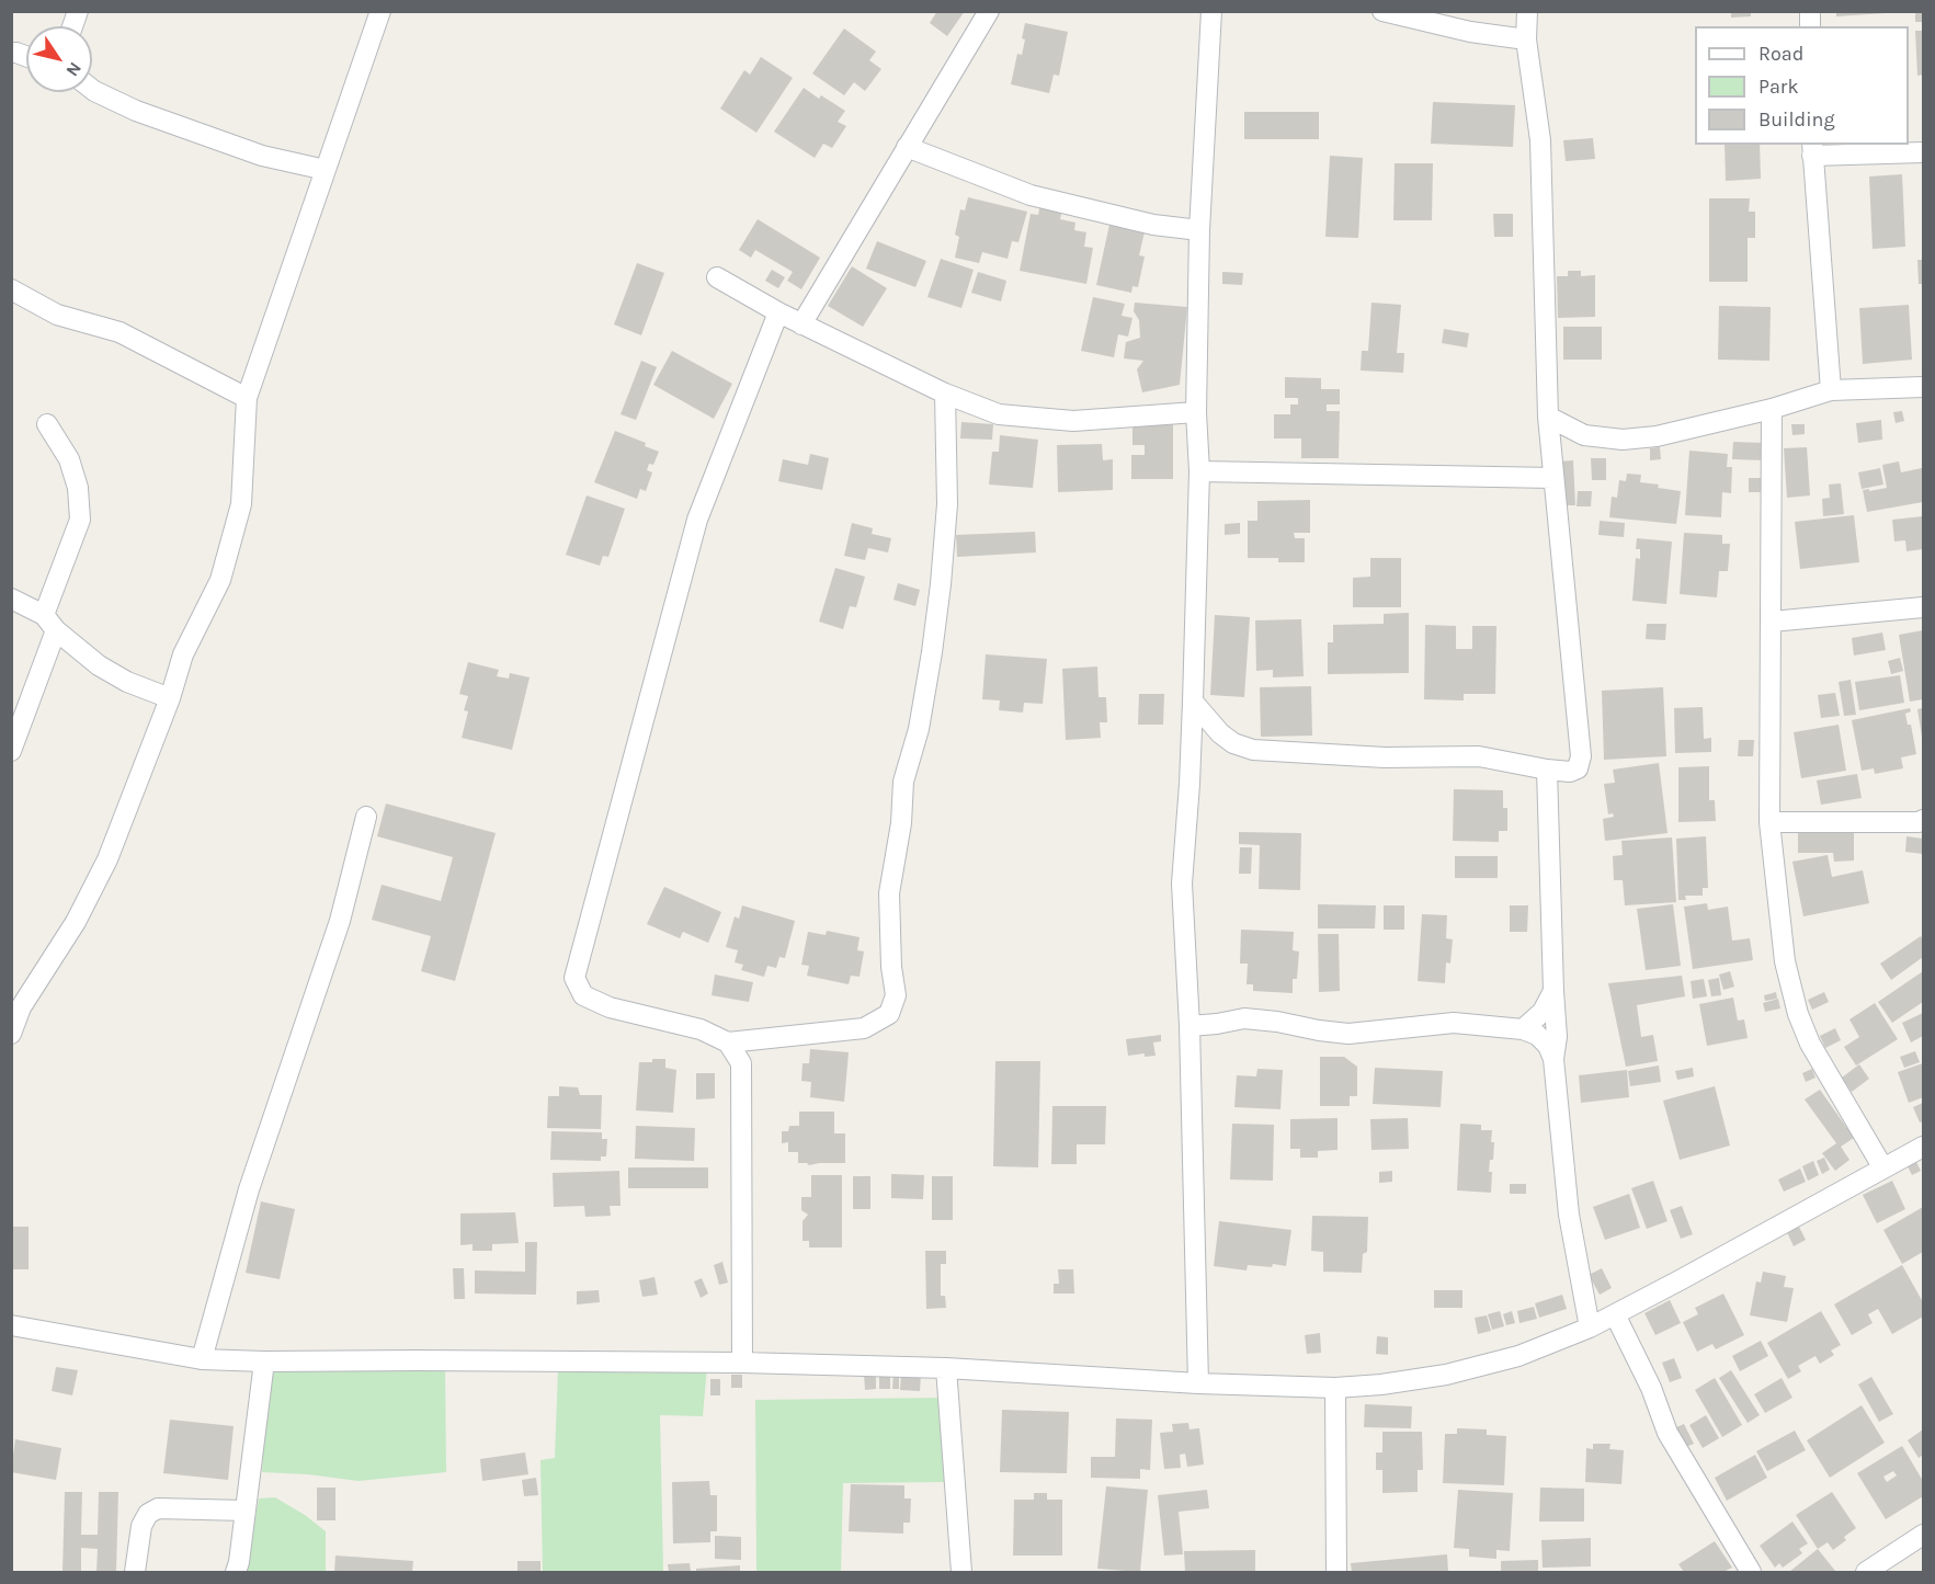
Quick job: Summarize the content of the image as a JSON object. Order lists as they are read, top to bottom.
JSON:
{
  "legend": ["Road", "Park", "Building"],
  "north": "bottom right"
}
